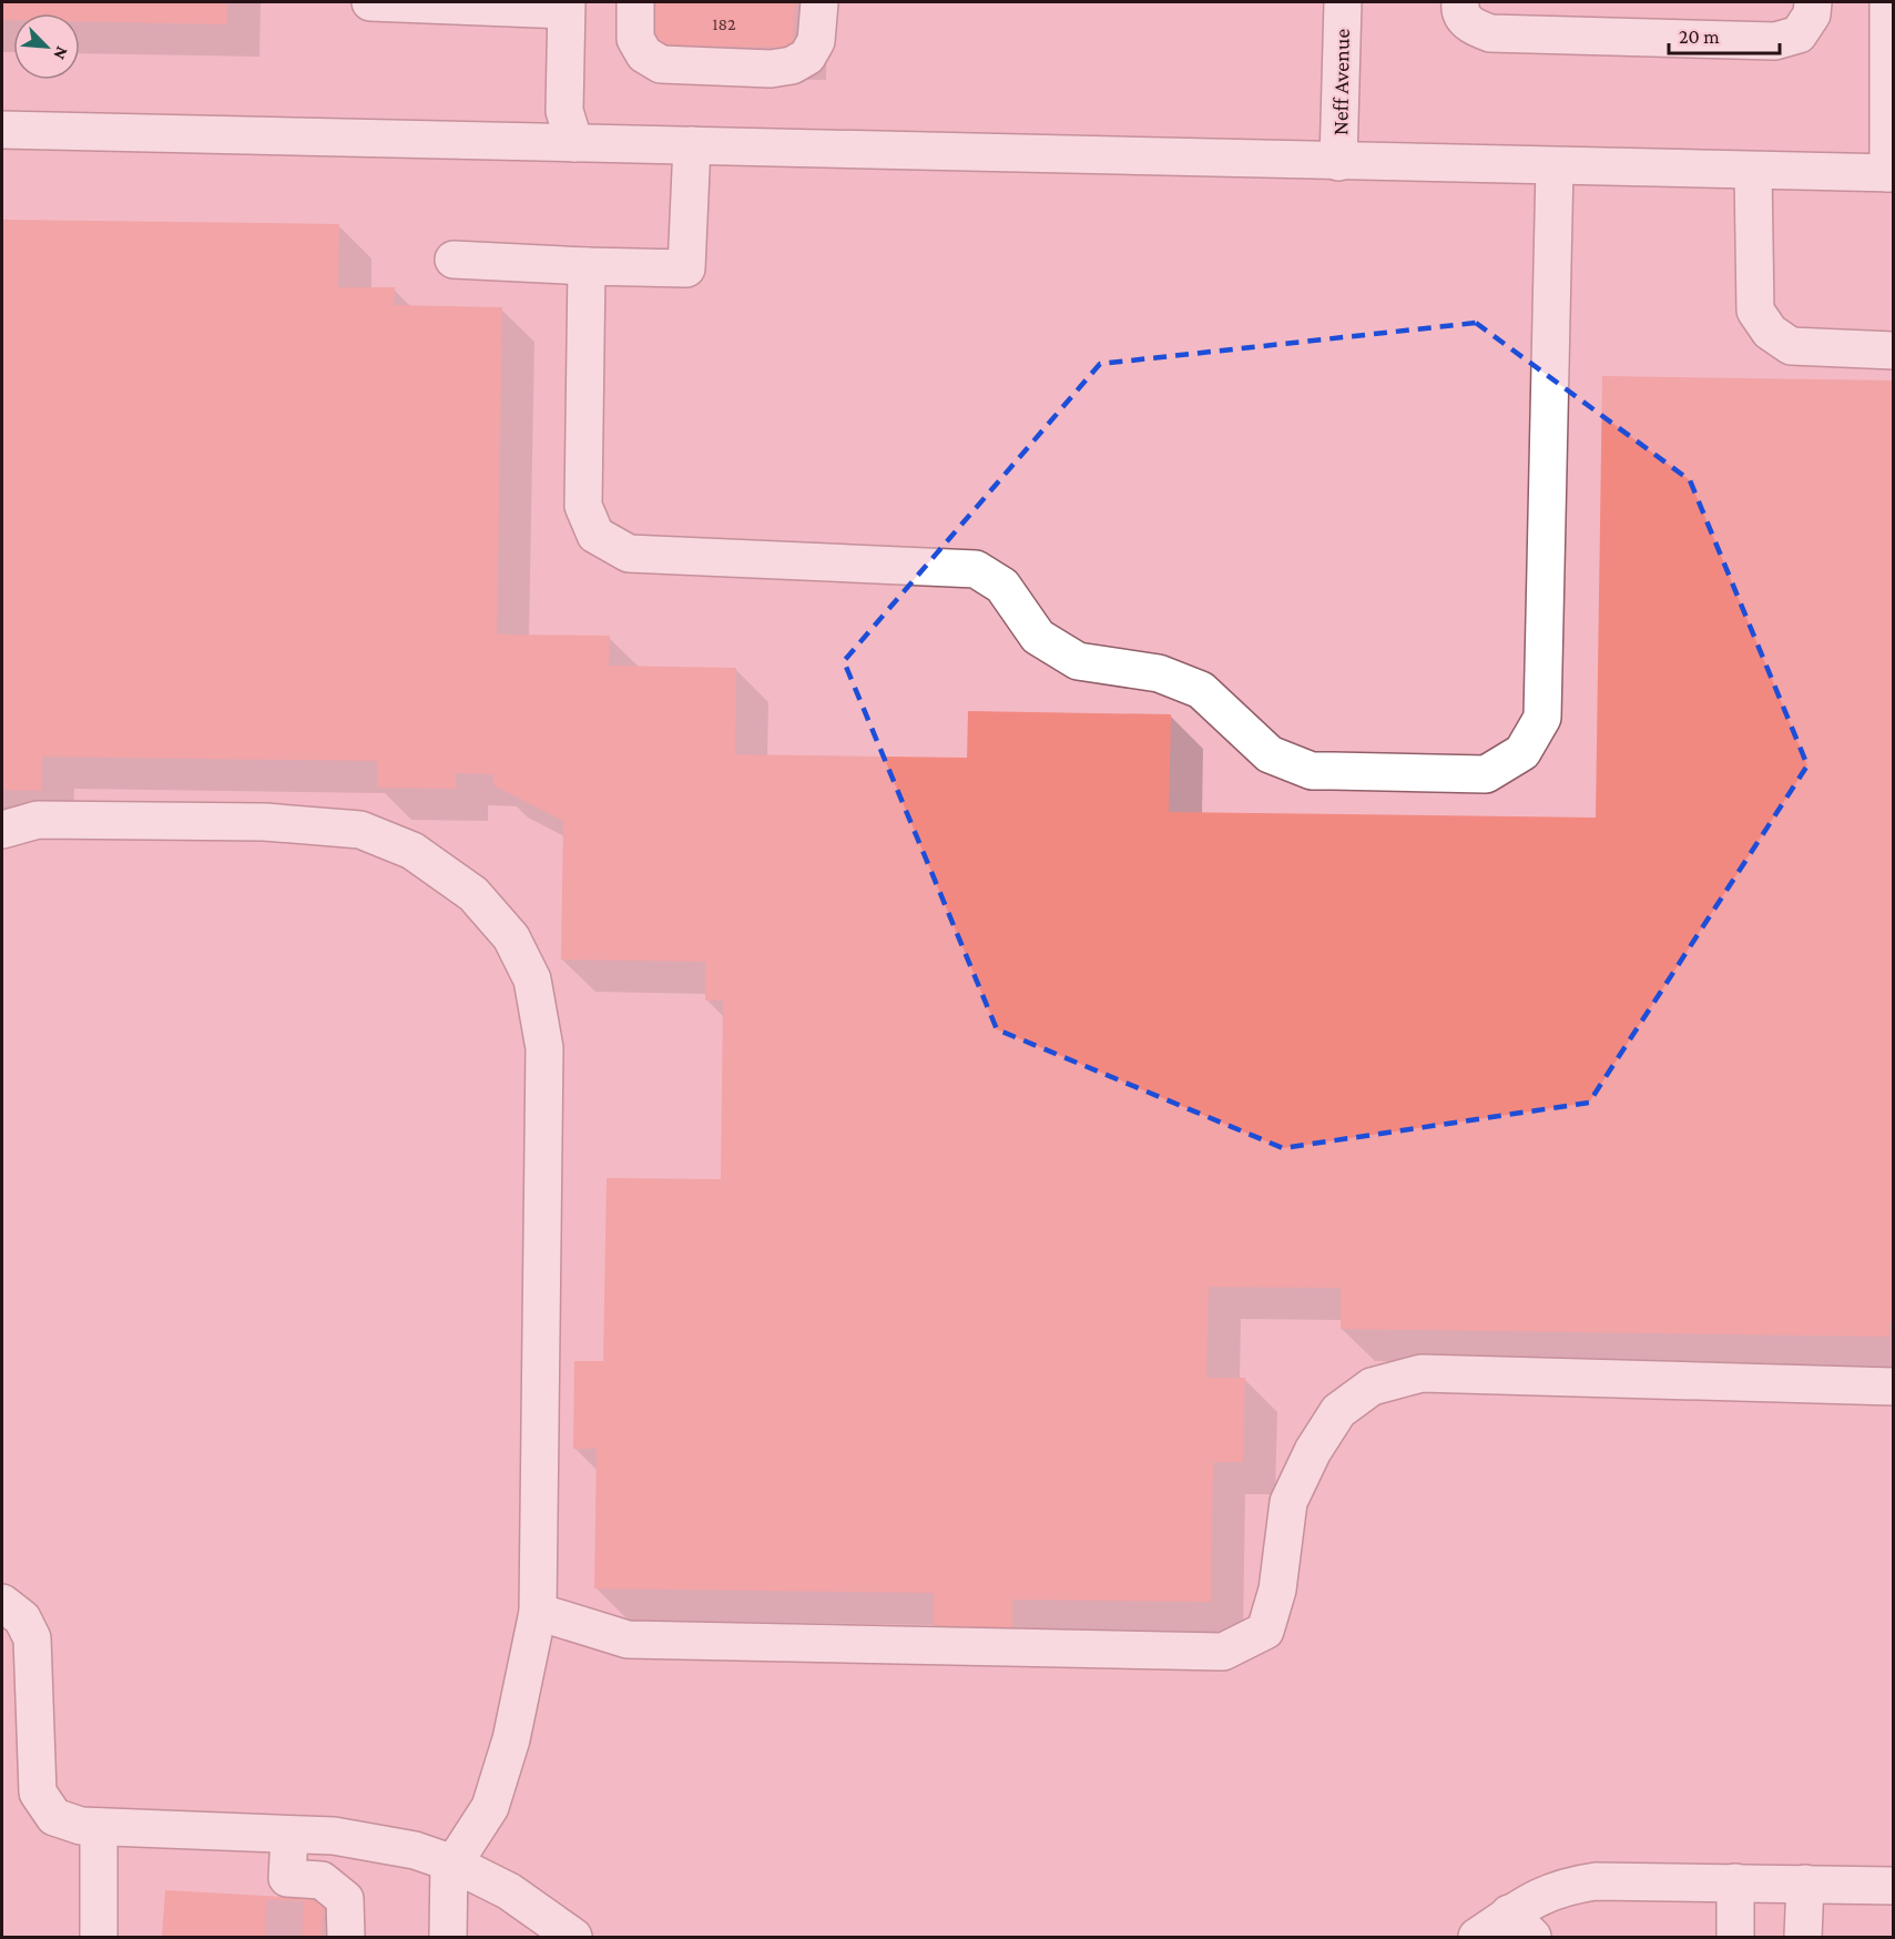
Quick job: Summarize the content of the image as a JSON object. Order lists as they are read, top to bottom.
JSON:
{
  "streets": {
    "street": ["Neff Avenue"]
  },
  "house_numbers": ["182"],
  "scale_bar": "20 m",
  "north": "bottom right"
}
